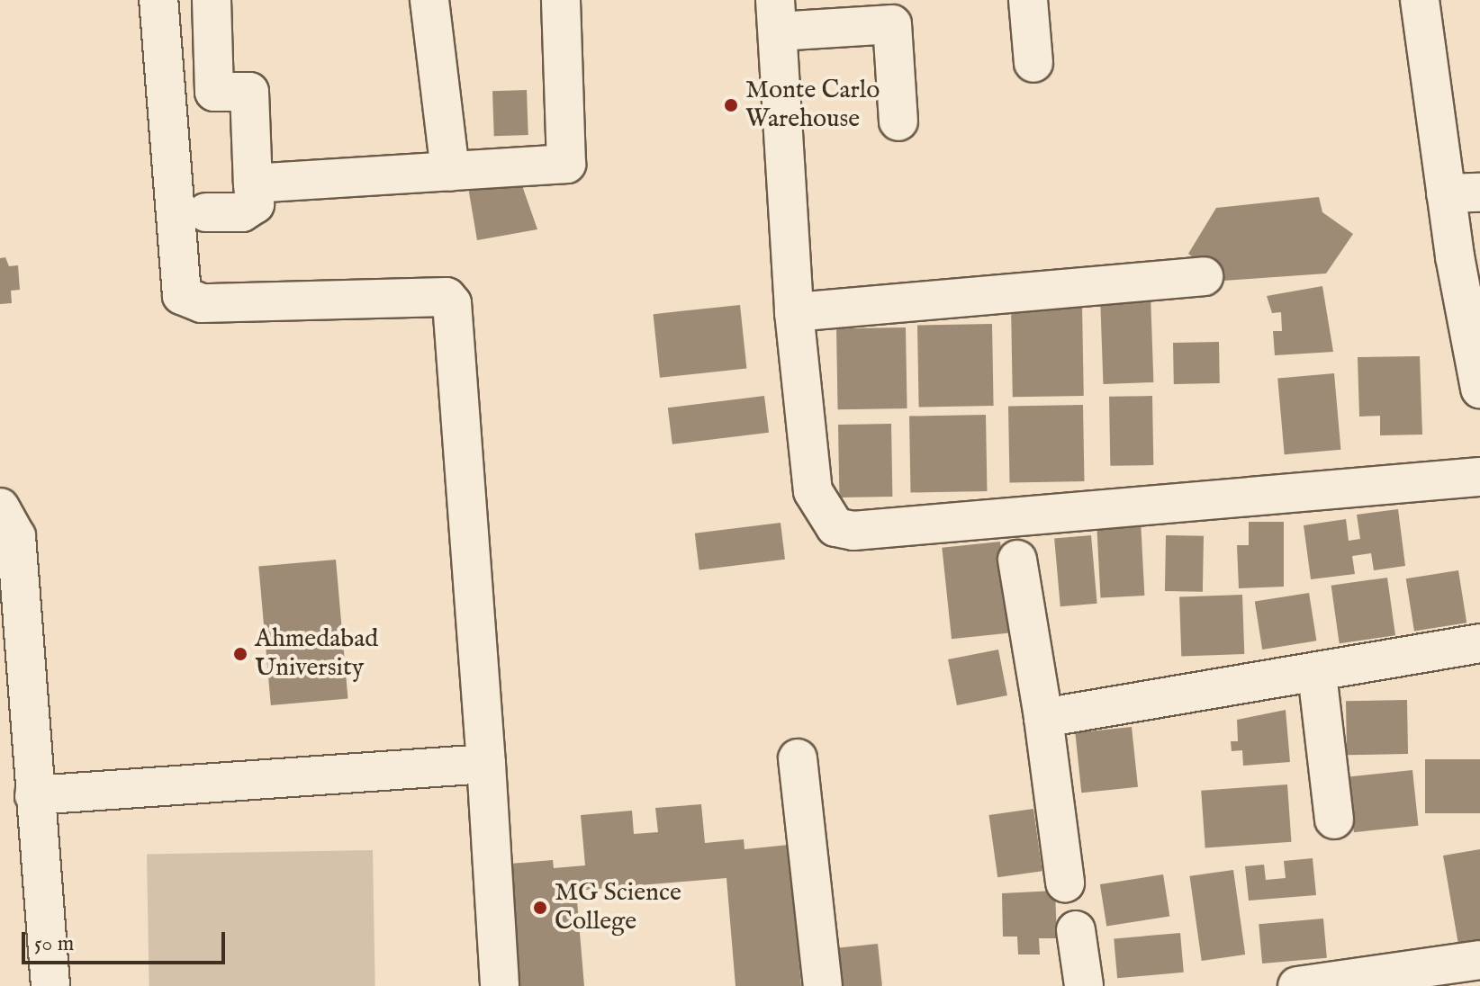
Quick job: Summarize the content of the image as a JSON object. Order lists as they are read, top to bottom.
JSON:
{
  "places": ["Monte Carlo Warehouse", "Ahmedabad University", "MG Science College"],
  "scale_bar": "50 m"
}
